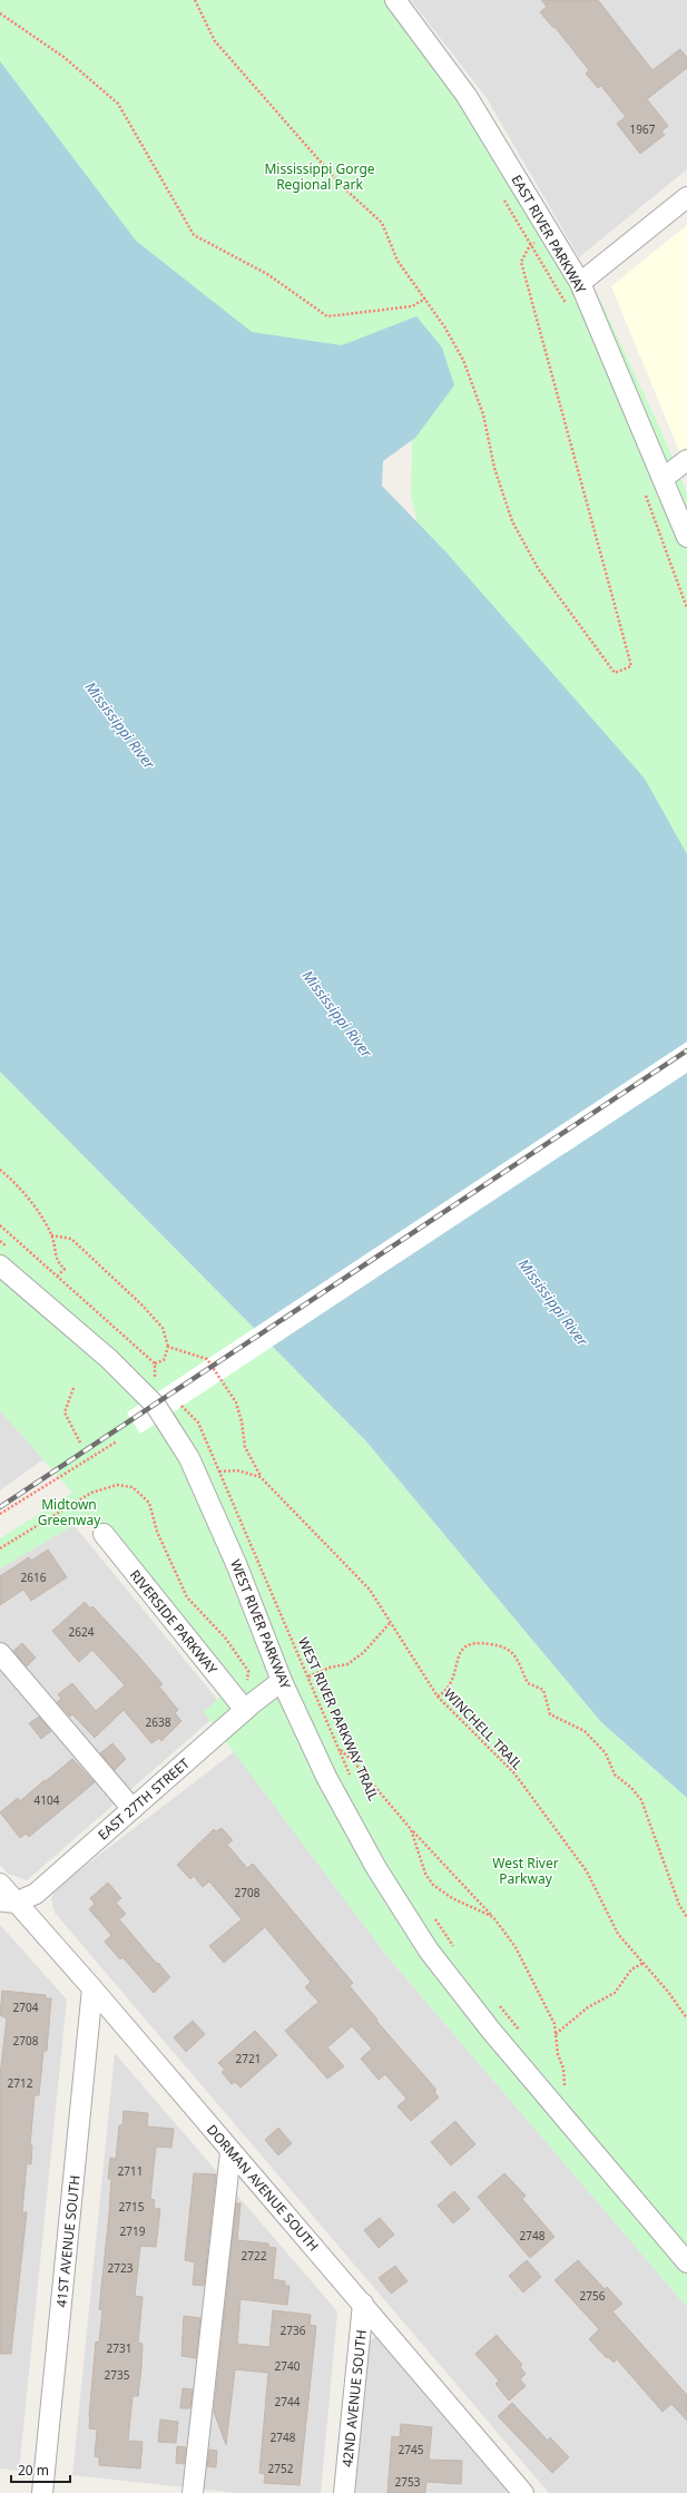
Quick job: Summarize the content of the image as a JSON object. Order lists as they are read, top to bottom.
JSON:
{
  "streets": {
    "street": [
      "EAST RIVER PARKWAY",
      "RIVERSIDE PARKWAY",
      "WEST RIVER PARKWAY",
      "EAST 27TH STREET",
      "DORMAN AVENUE SOUTH",
      "41ST AVENUE SOUTH",
      "42ND AVENUE SOUTH"
    ],
    "path": ["WEST RIVER PARKWAY TRAIL", "WINCHELL TRAIL"]
  },
  "crossings": [
    ["RIVERSIDE PARKWAY", "EAST 27TH STREET"],
    ["WEST RIVER PARKWAY", "EAST 27TH STREET"],
    ["WEST RIVER PARKWAY TRAIL", "WINCHELL TRAIL"],
    ["EAST 27TH STREET", "DORMAN AVENUE SOUTH"],
    ["DORMAN AVENUE SOUTH", "41ST AVENUE SOUTH"],
    ["DORMAN AVENUE SOUTH", "42ND AVENUE SOUTH"]
  ],
  "water": ["Mississippi River"],
  "parks": ["Mississippi Gorge Regional Park", "Midtown Greenway", "West River Parkway"],
  "house_numbers": [
    "1967",
    "2616",
    "2624",
    "2638",
    "4104",
    "2708",
    "2704",
    "2708",
    "2721",
    "2712",
    "2711",
    "2715",
    "2719",
    "2748",
    "2722",
    "2723",
    "2756",
    "2736",
    "2731",
    "2740",
    "2735",
    "2744",
    "2748",
    "2745",
    "2752",
    "2753"
  ],
  "scale_bar": "20 m"
}
